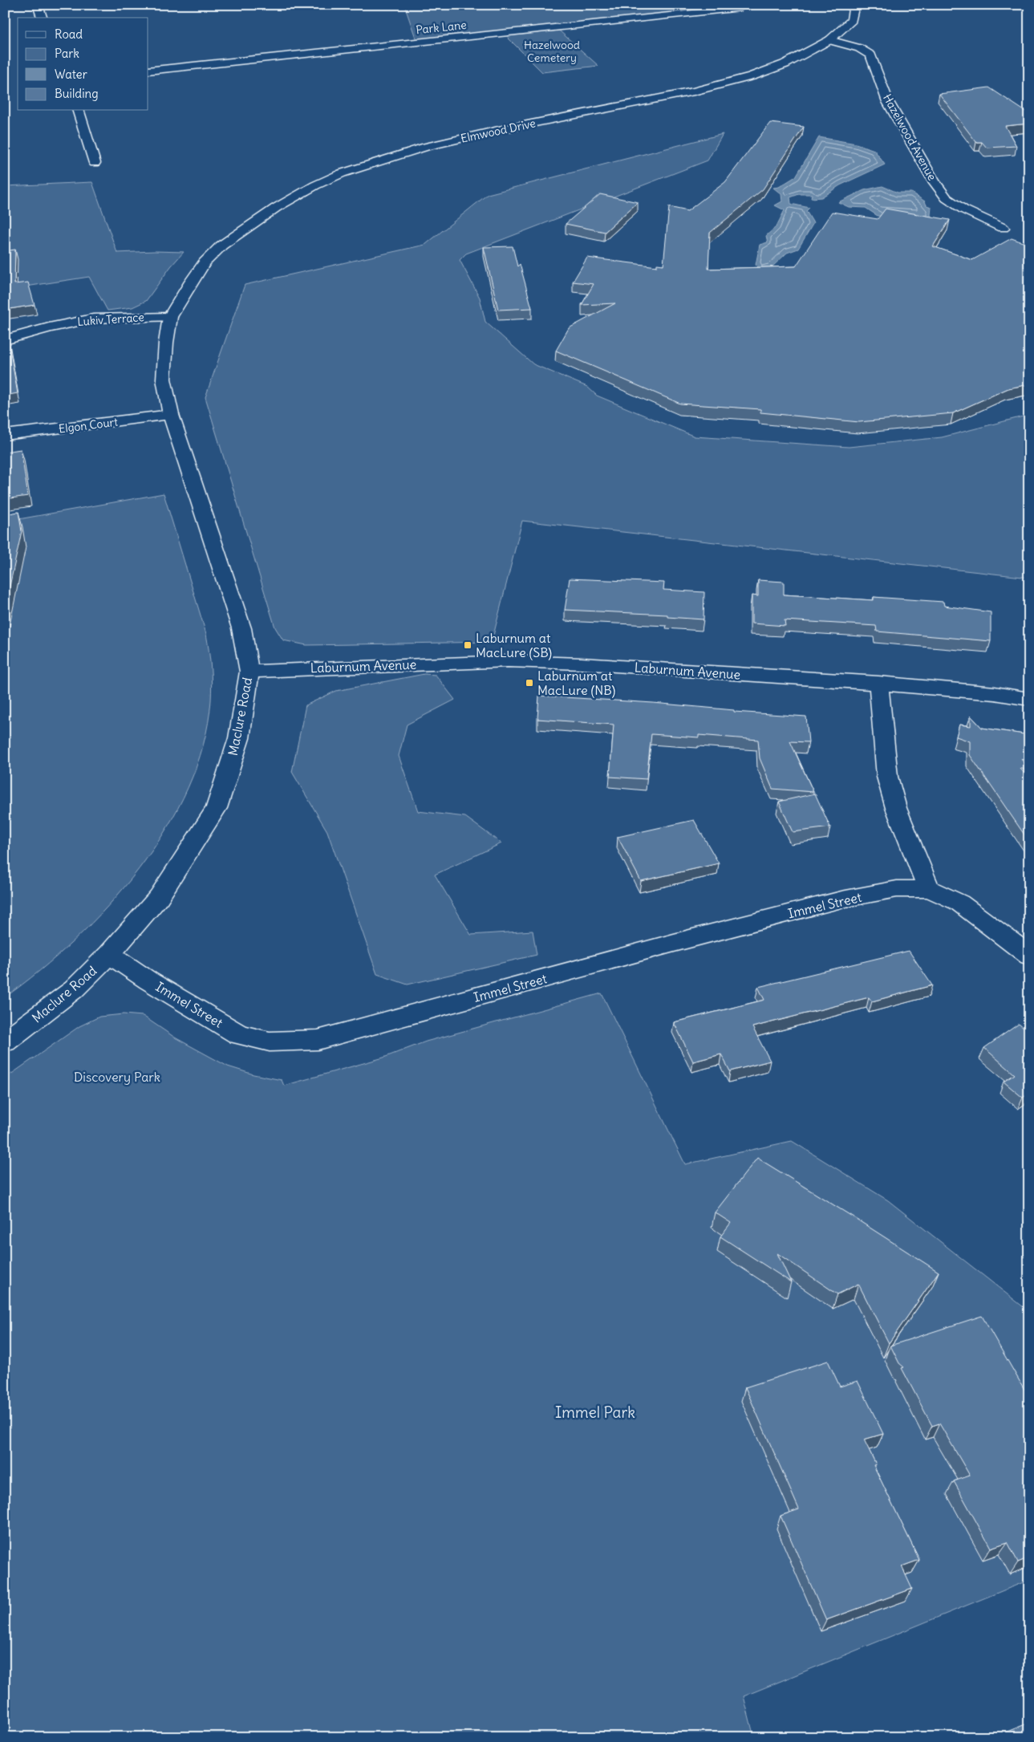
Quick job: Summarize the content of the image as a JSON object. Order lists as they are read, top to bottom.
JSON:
{
  "streets": {
    "street": [
      "Park Lane",
      "Elmwood Drive",
      "Hazelwood Avenue",
      "Lukiv Terrace",
      "Elgon Court",
      "Laburnum Avenue",
      "Maclure Road",
      "Immel Street"
    ]
  },
  "crossings": [
    ["Elmwood Drive", "Hazelwood Avenue"],
    ["Elmwood Drive", "Lukiv Terrace"],
    ["Elmwood Drive", "Maclure Road"],
    ["Lukiv Terrace", "Maclure Road"],
    ["Elgon Court", "Maclure Road"],
    ["Laburnum Avenue", "Maclure Road"],
    ["Maclure Road", "Immel Street"]
  ],
  "parks": ["Hazelwood Cemetery", "Discovery Park", "Immel Park"],
  "places": {
    "transit": ["Laburnum at MacLure (SB)", "Laburnum at MacLure (NB)"]
  },
  "legend": [
    "Road",
    "Park",
    "Water",
    "Building"
  ]
}
